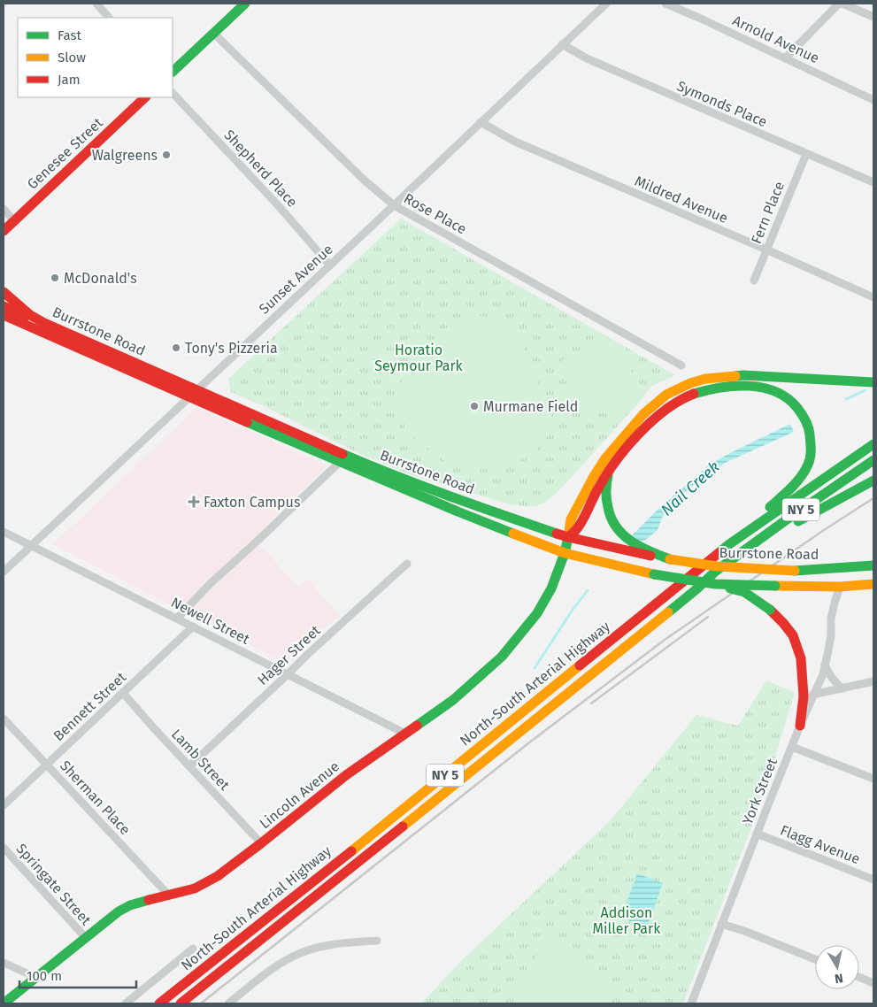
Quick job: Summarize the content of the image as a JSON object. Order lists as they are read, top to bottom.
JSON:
{
  "streets": {
    "main road": [
      "Genesee Street",
      "Burrstone Road",
      "NY 5",
      "North-South Arterial Highway",
      "Lincoln Avenue"
    ],
    "street": [
      "Arnold Avenue",
      "Symonds Place",
      "Shepherd Place",
      "Mildred Avenue",
      "Fern Place",
      "Rose Place",
      "Sunset Avenue",
      "Newell Street",
      "Hager Street",
      "Bennett Street",
      "Lamb Street",
      "York Street",
      "Sherman Place",
      "Flagg Avenue",
      "Springate Street"
    ]
  },
  "crossings": [
    ["Symonds Place", "Fern Place"],
    ["Symonds Place", "Sunset Avenue"],
    ["Shepherd Place", "Sunset Avenue"],
    ["Mildred Avenue", "Fern Place"],
    ["Mildred Avenue", "Sunset Avenue"],
    ["Rose Place", "Sunset Avenue"],
    ["Sunset Avenue", "Burrstone Road"],
    ["Sunset Avenue", "Newell Street"],
    ["Burrstone Road", "York Street"],
    ["Burrstone Road", "Lincoln Avenue"],
    ["Newell Street", "Hager Street"],
    ["Newell Street", "Bennett Street"],
    ["Newell Street", "Lincoln Avenue"],
    ["Hager Street", "Lamb Street"],
    ["Bennett Street", "Lamb Street"],
    ["Bennett Street", "Sherman Place"],
    ["Lamb Street", "Lincoln Avenue"],
    ["York Street", "Flagg Avenue"],
    ["Lincoln Avenue", "Sherman Place"],
    ["Lincoln Avenue", "Springate Street"]
  ],
  "water": ["Nail Creek"],
  "parks": ["Horatio Seymour Park", "Addison Miller Park"],
  "places": {
    "other": [
      "Walgreens",
      "McDonald's",
      "Tony's Pizzeria",
      "Murmane Field"
    ],
    "health": ["Faxton Campus"]
  },
  "legend": ["Fast", "Slow", "Jam"],
  "scale_bar": "100 m",
  "north": "bottom"
}
